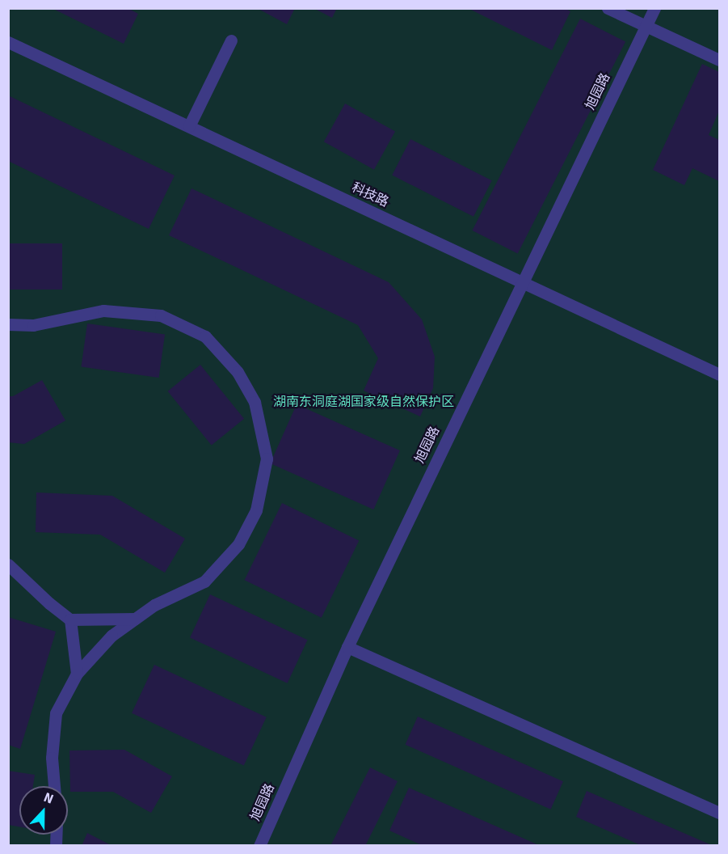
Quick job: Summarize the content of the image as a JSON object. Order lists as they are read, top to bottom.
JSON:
{
  "streets": {
    "street": ["旭园路", "科技路"]
  },
  "crossings": [
    ["旭园路", "科技路"]
  ],
  "parks": ["湖南东洞庭湖国家级自然保护区"],
  "north": "top"
}
